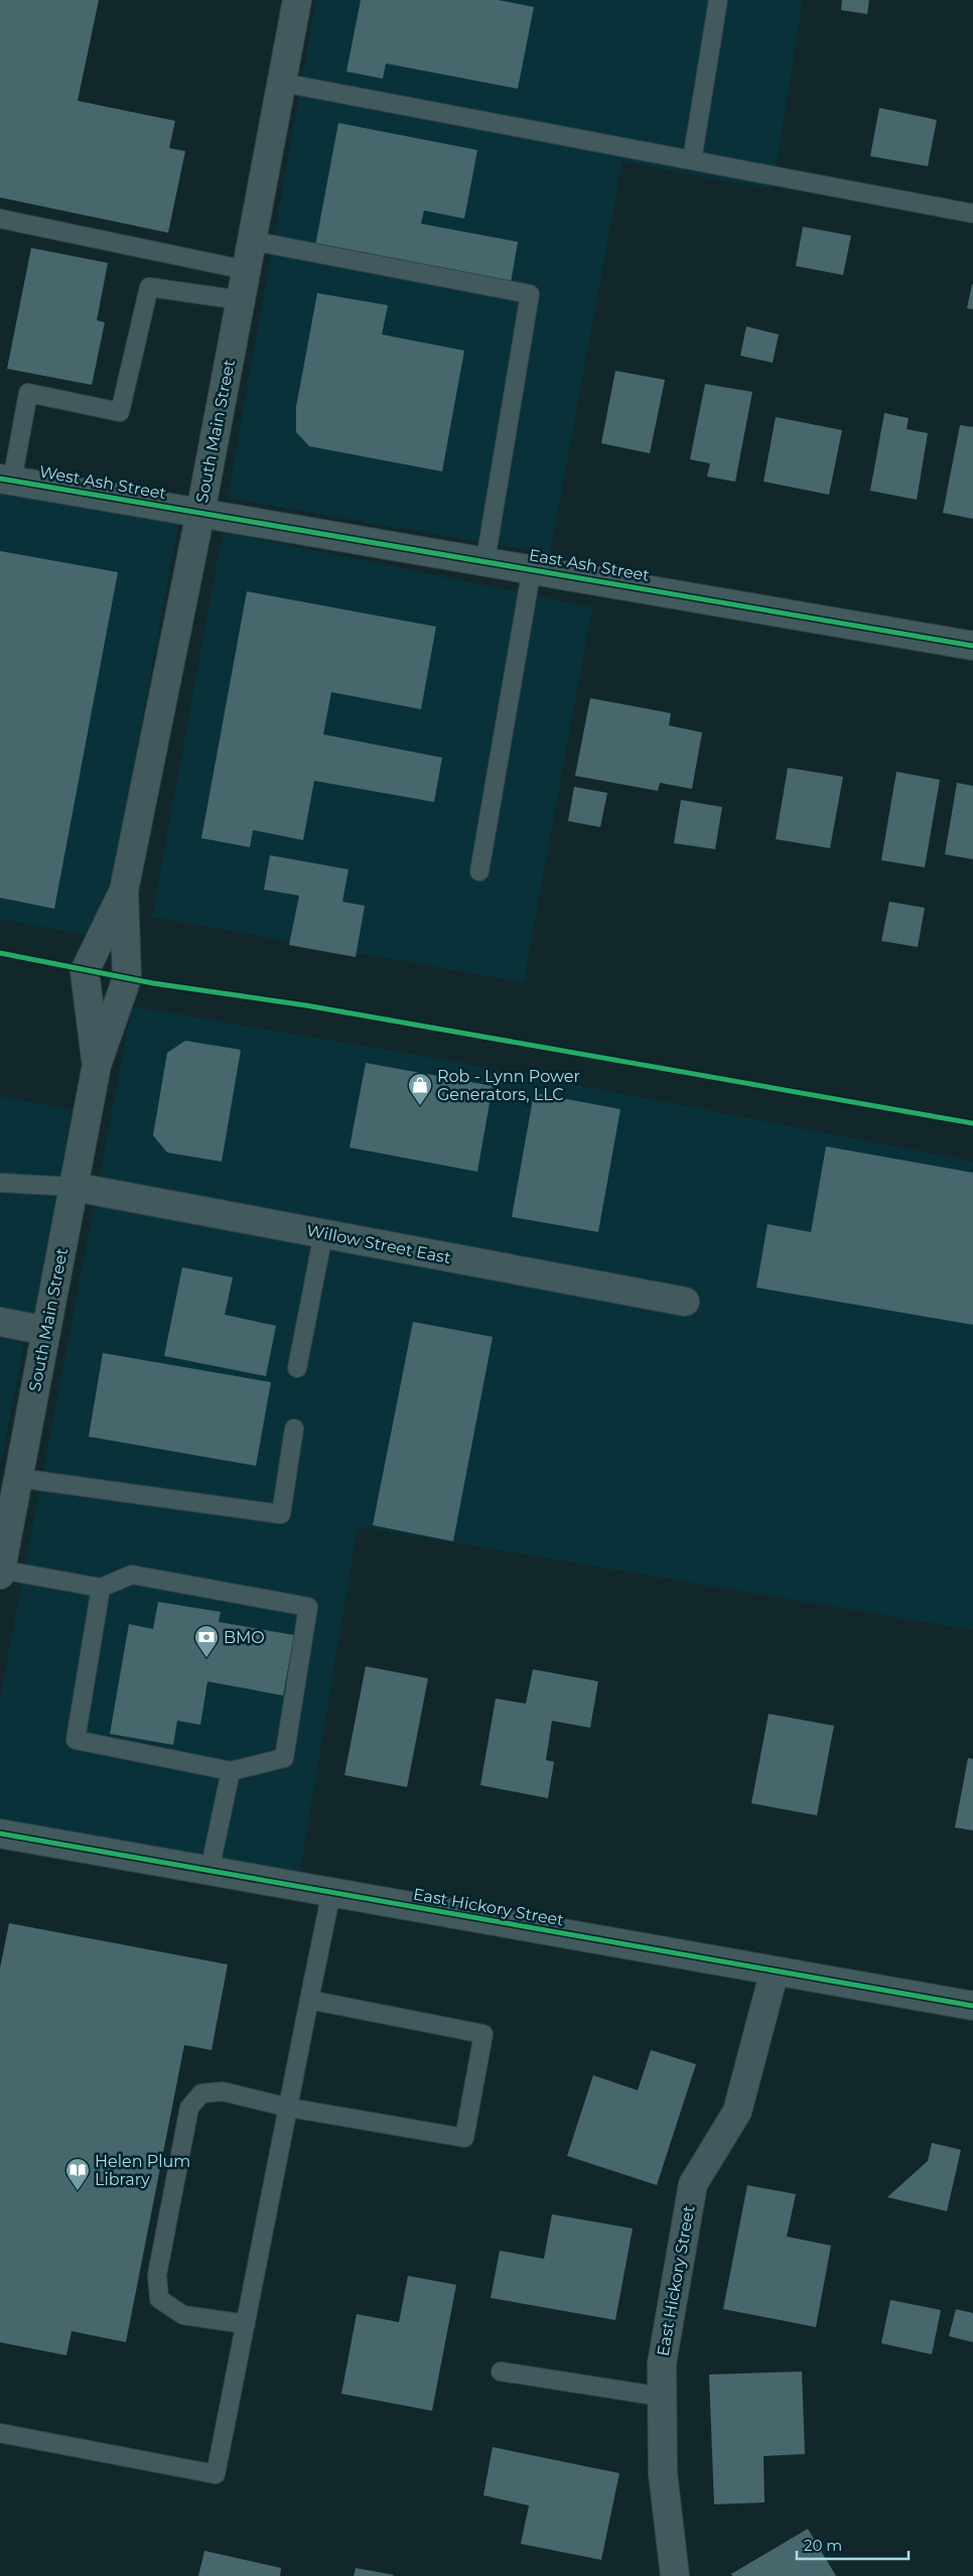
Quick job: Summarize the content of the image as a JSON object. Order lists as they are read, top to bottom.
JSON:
{
  "streets": {
    "street": [
      "South Main Street",
      "West Ash Street",
      "East Ash Street",
      "Willow Street East",
      "East Hickory Street"
    ]
  },
  "crossings": [
    ["South Main Street", "West Ash Street"],
    ["South Main Street", "East Ash Street"],
    ["South Main Street", "Willow Street East"],
    ["West Ash Street", "East Ash Street"]
  ],
  "places": {
    "shop": ["Rob - Lynn Power Generators, LLC"],
    "bank": ["BMO"],
    "library": ["Helen Plum Library"]
  },
  "scale_bar": "20 m"
}
